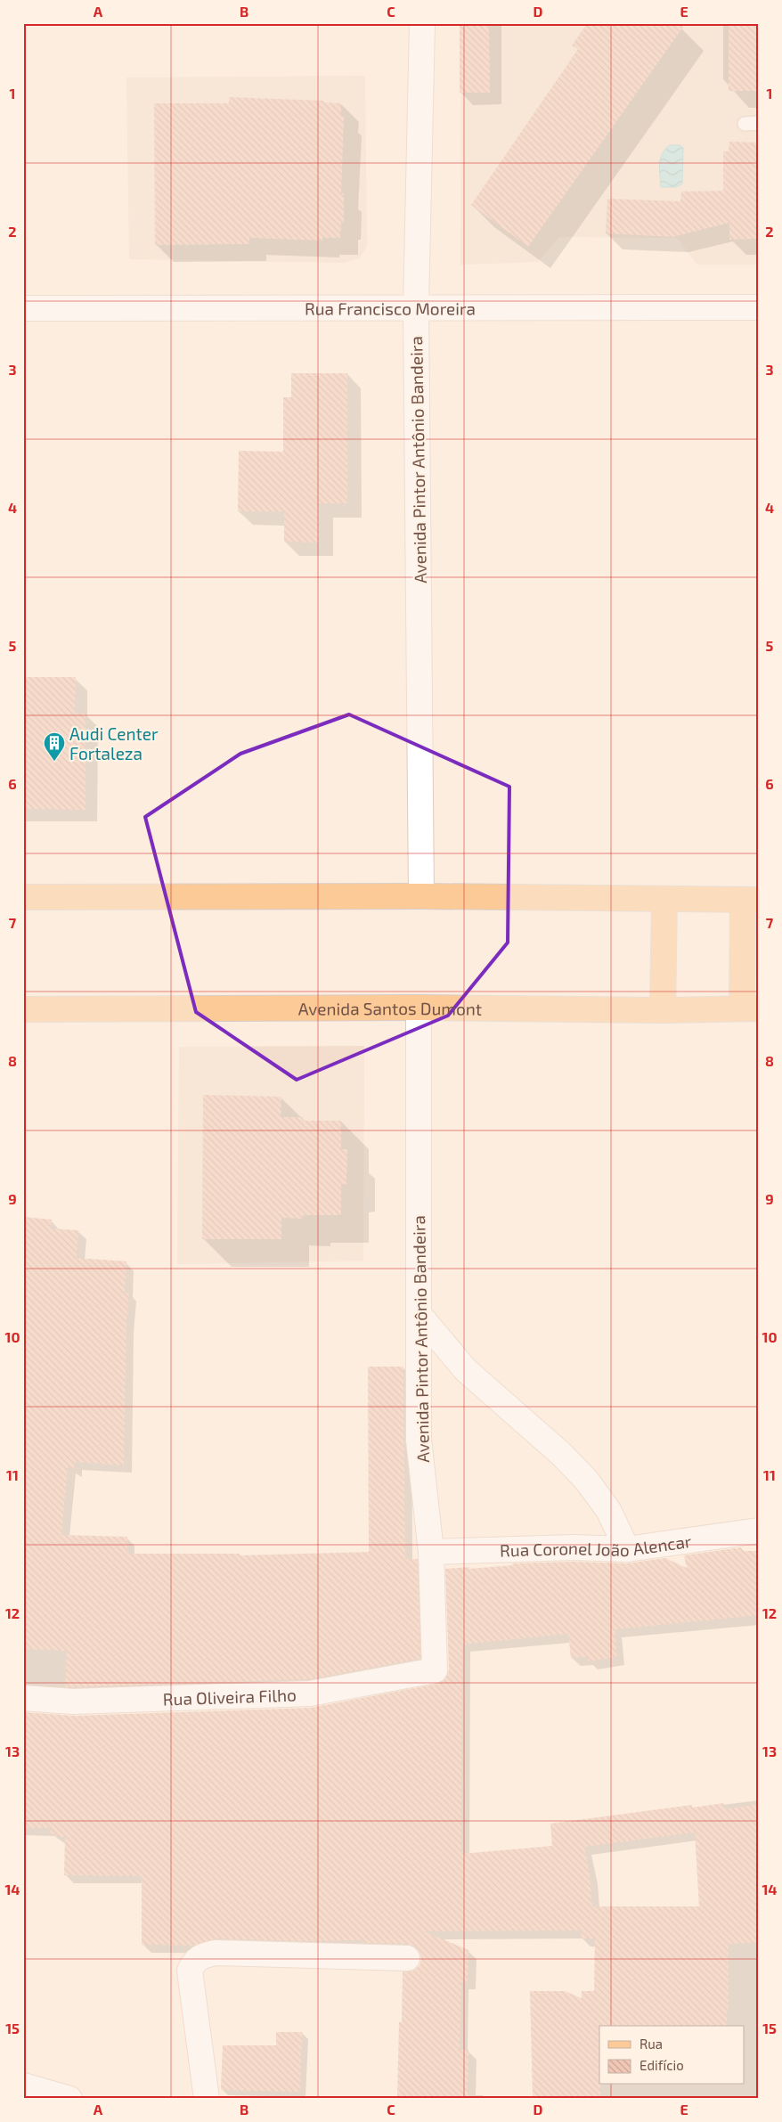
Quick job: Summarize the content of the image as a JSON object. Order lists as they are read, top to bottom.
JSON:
{
  "streets": {
    "main road": ["Avenida Santos Dumont"],
    "street": [
      "Rua Francisco Moreira",
      "Avenida Pintor Antônio Bandeira",
      "Rua Coronel João Alencar",
      "Rua Oliveira Filho"
    ]
  },
  "crossings": [
    ["Rua Francisco Moreira", "Avenida Pintor Antônio Bandeira"],
    ["Avenida Pintor Antônio Bandeira", "Avenida Santos Dumont"],
    ["Avenida Pintor Antônio Bandeira", "Rua Coronel João Alencar"],
    ["Avenida Pintor Antônio Bandeira", "Rua Oliveira Filho"]
  ],
  "places": {
    "building": ["Audi Center Fortaleza"]
  },
  "legend": ["Rua", "Edifício"],
  "grid": {
    "columns": [
      "A",
      "B",
      "C",
      "D",
      "E"
    ],
    "rows": [
      "1",
      "2",
      "3",
      "4",
      "5",
      "6",
      "7",
      "8",
      "9",
      "10",
      "11",
      "12",
      "13",
      "14",
      "15"
    ]
  }
}
